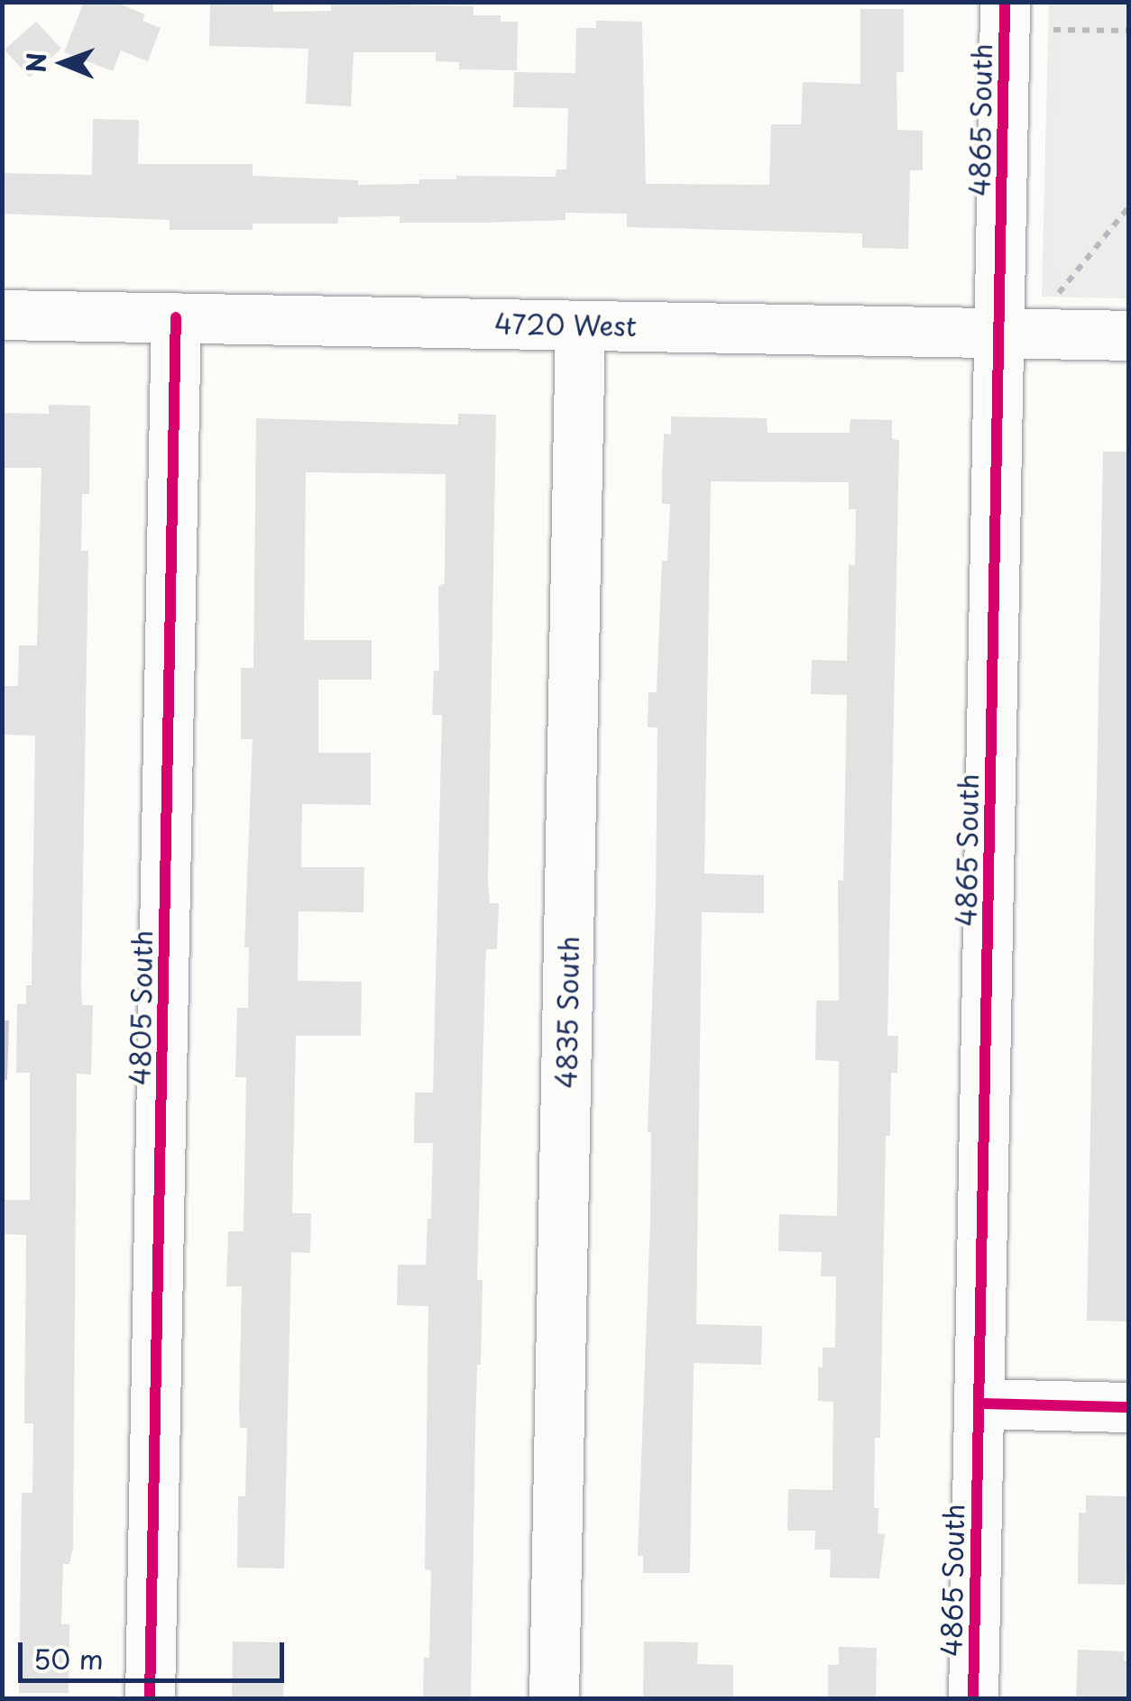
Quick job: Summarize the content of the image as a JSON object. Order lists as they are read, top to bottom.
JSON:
{
  "streets": {
    "street": [
      "4865 South",
      "4720 West",
      "4805 South",
      "4835 South"
    ]
  },
  "crossings": [
    ["4865 South", "4720 West"],
    ["4720 West", "4805 South"],
    ["4720 West", "4835 South"]
  ],
  "scale_bar": "50 m",
  "north": "left"
}
